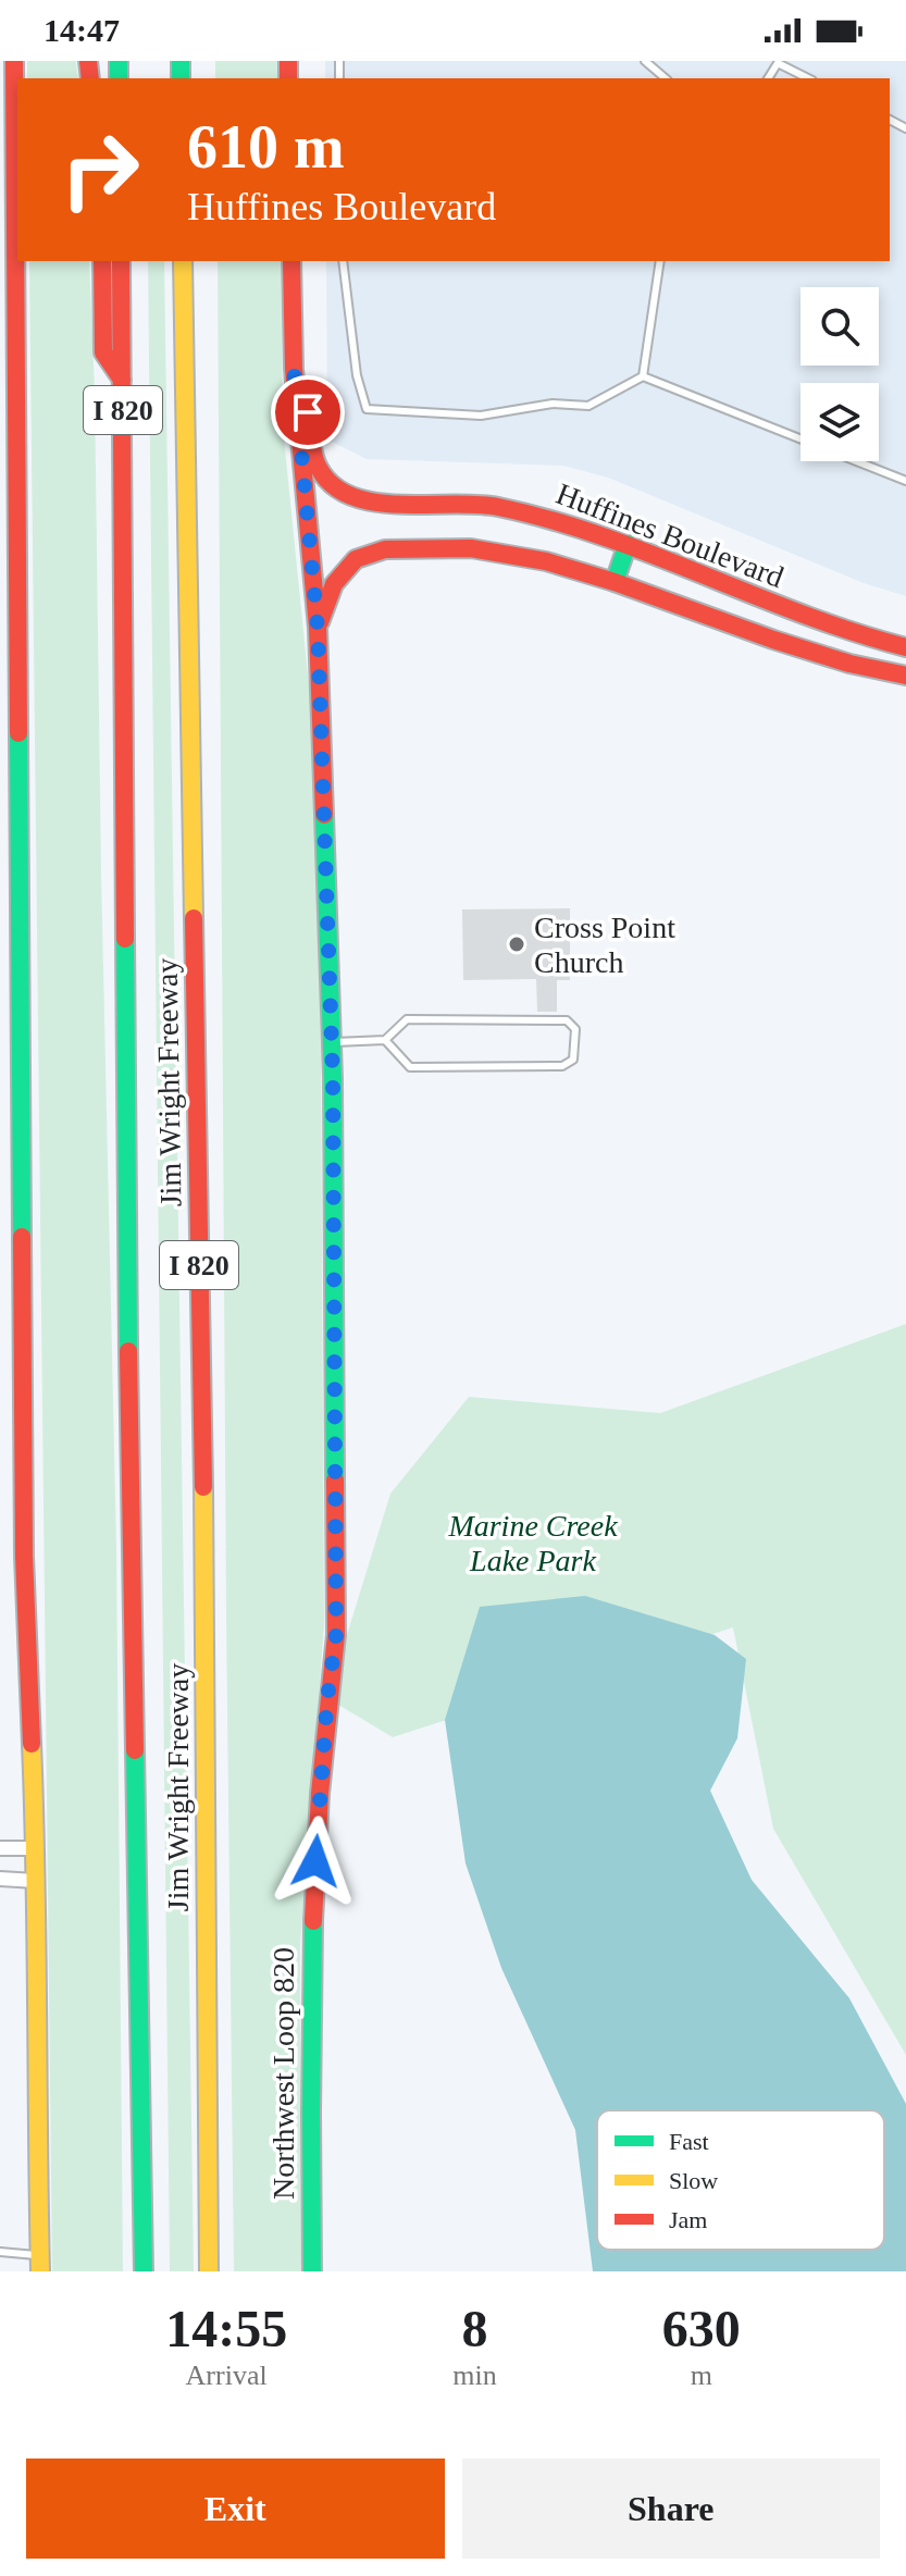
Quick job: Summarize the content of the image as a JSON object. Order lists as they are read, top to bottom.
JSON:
{
  "streets": {
    "main road": [
      "I 820",
      "Huffines Boulevard",
      "Jim Wright Freeway",
      "Northwest Loop 820"
    ]
  },
  "crossings": [
    ["Huffines Boulevard", "Northwest Loop 820"]
  ],
  "parks": ["Marine Creek Lake Park"],
  "places": ["Cross Point Church"],
  "legend": ["Fast", "Slow", "Jam"],
  "page": {
    "status": "14:47",
    "turn": ["610 m", "Huffines Boulevard"],
    "eta": [
      "14:55",
      "Arrival",
      "8",
      "min",
      "630",
      "m"
    ],
    "buttons": ["Exit", "Share"]
  }
}
